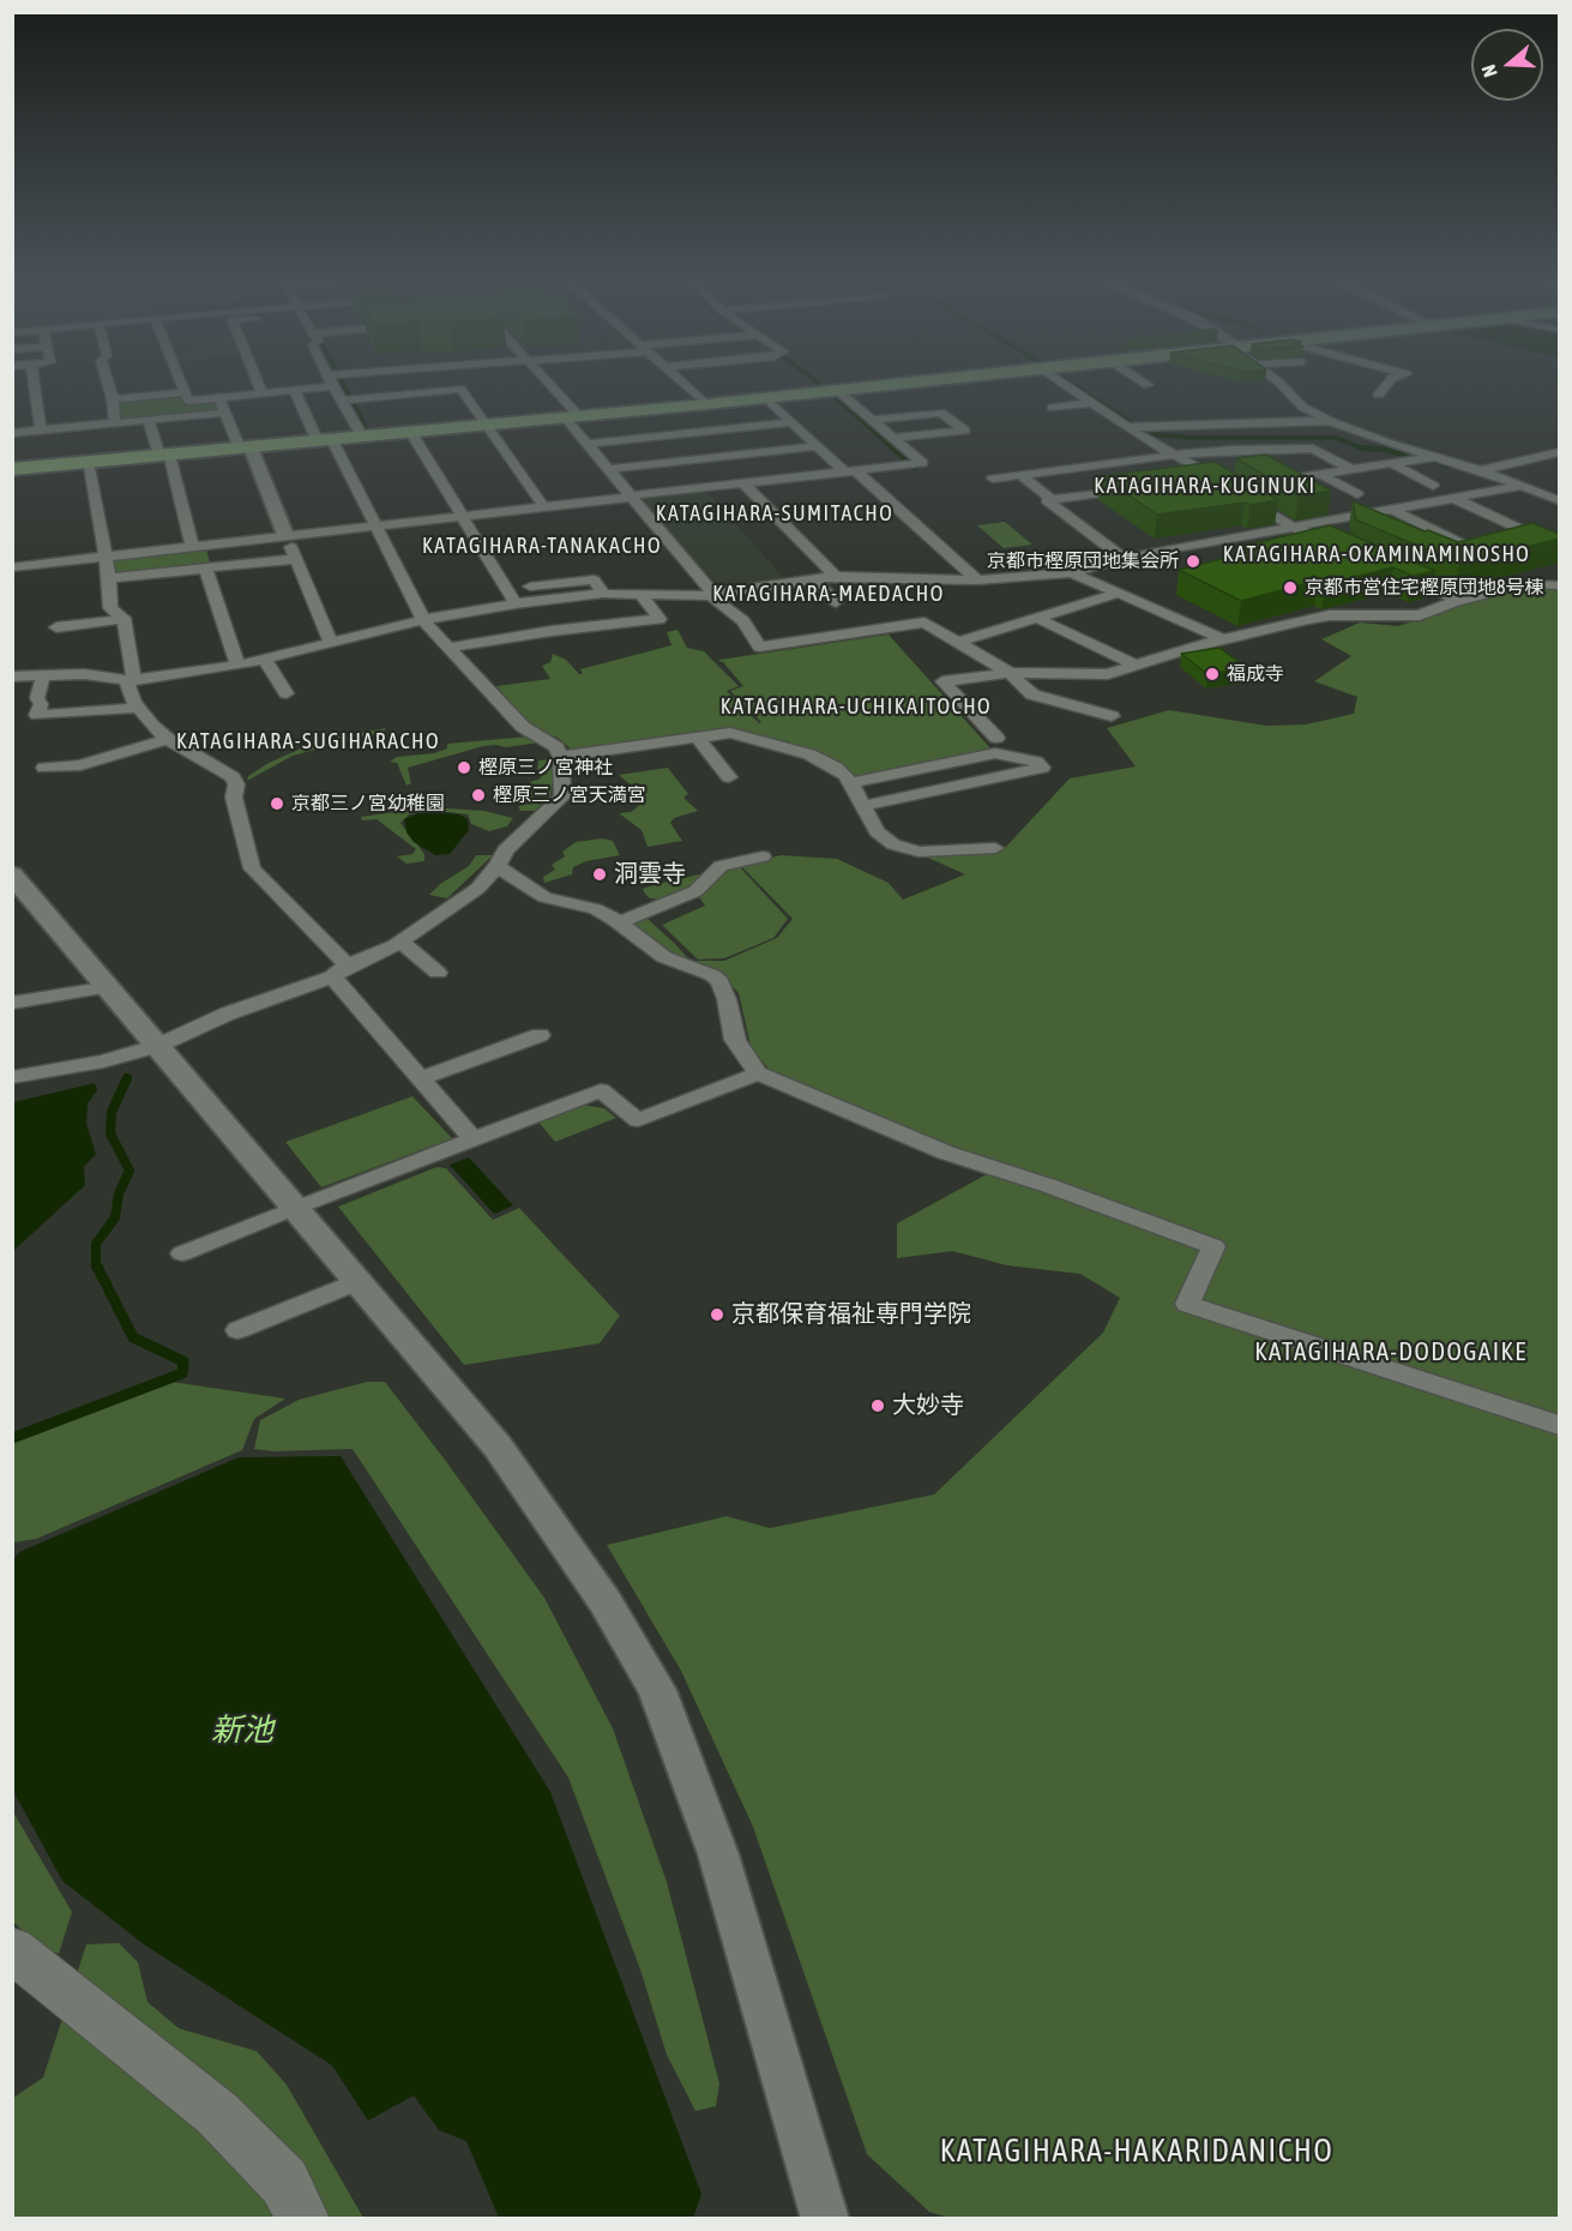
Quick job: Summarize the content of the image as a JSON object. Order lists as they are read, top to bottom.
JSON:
{
  "districts": [
    "KATAGIHARA-KUGINUKI",
    "KATAGIHARA-SUMITACHO",
    "KATAGIHARA-TANAKACHO",
    "KATAGIHARA-OKAMINAMINOSHO",
    "KATAGIHARA-MAEDACHO",
    "KATAGIHARA-UCHIKAITOCHO",
    "KATAGIHARA-SUGIHARACHO",
    "KATAGIHARA-DODOGAIKE",
    "KATAGIHARA-HAKARIDANICHO"
  ],
  "water": ["新池"],
  "places": [
    "京都市樫原団地集会所",
    "京都市営住宅樫原団地8号棟",
    "福成寺",
    "樫原三ノ宮神社",
    "樫原三ノ宮天満宮",
    "京都三ノ宮幼稚園",
    "洞雲寺",
    "京都保育福祉専門学院",
    "大妙寺"
  ],
  "north": "left"
}
